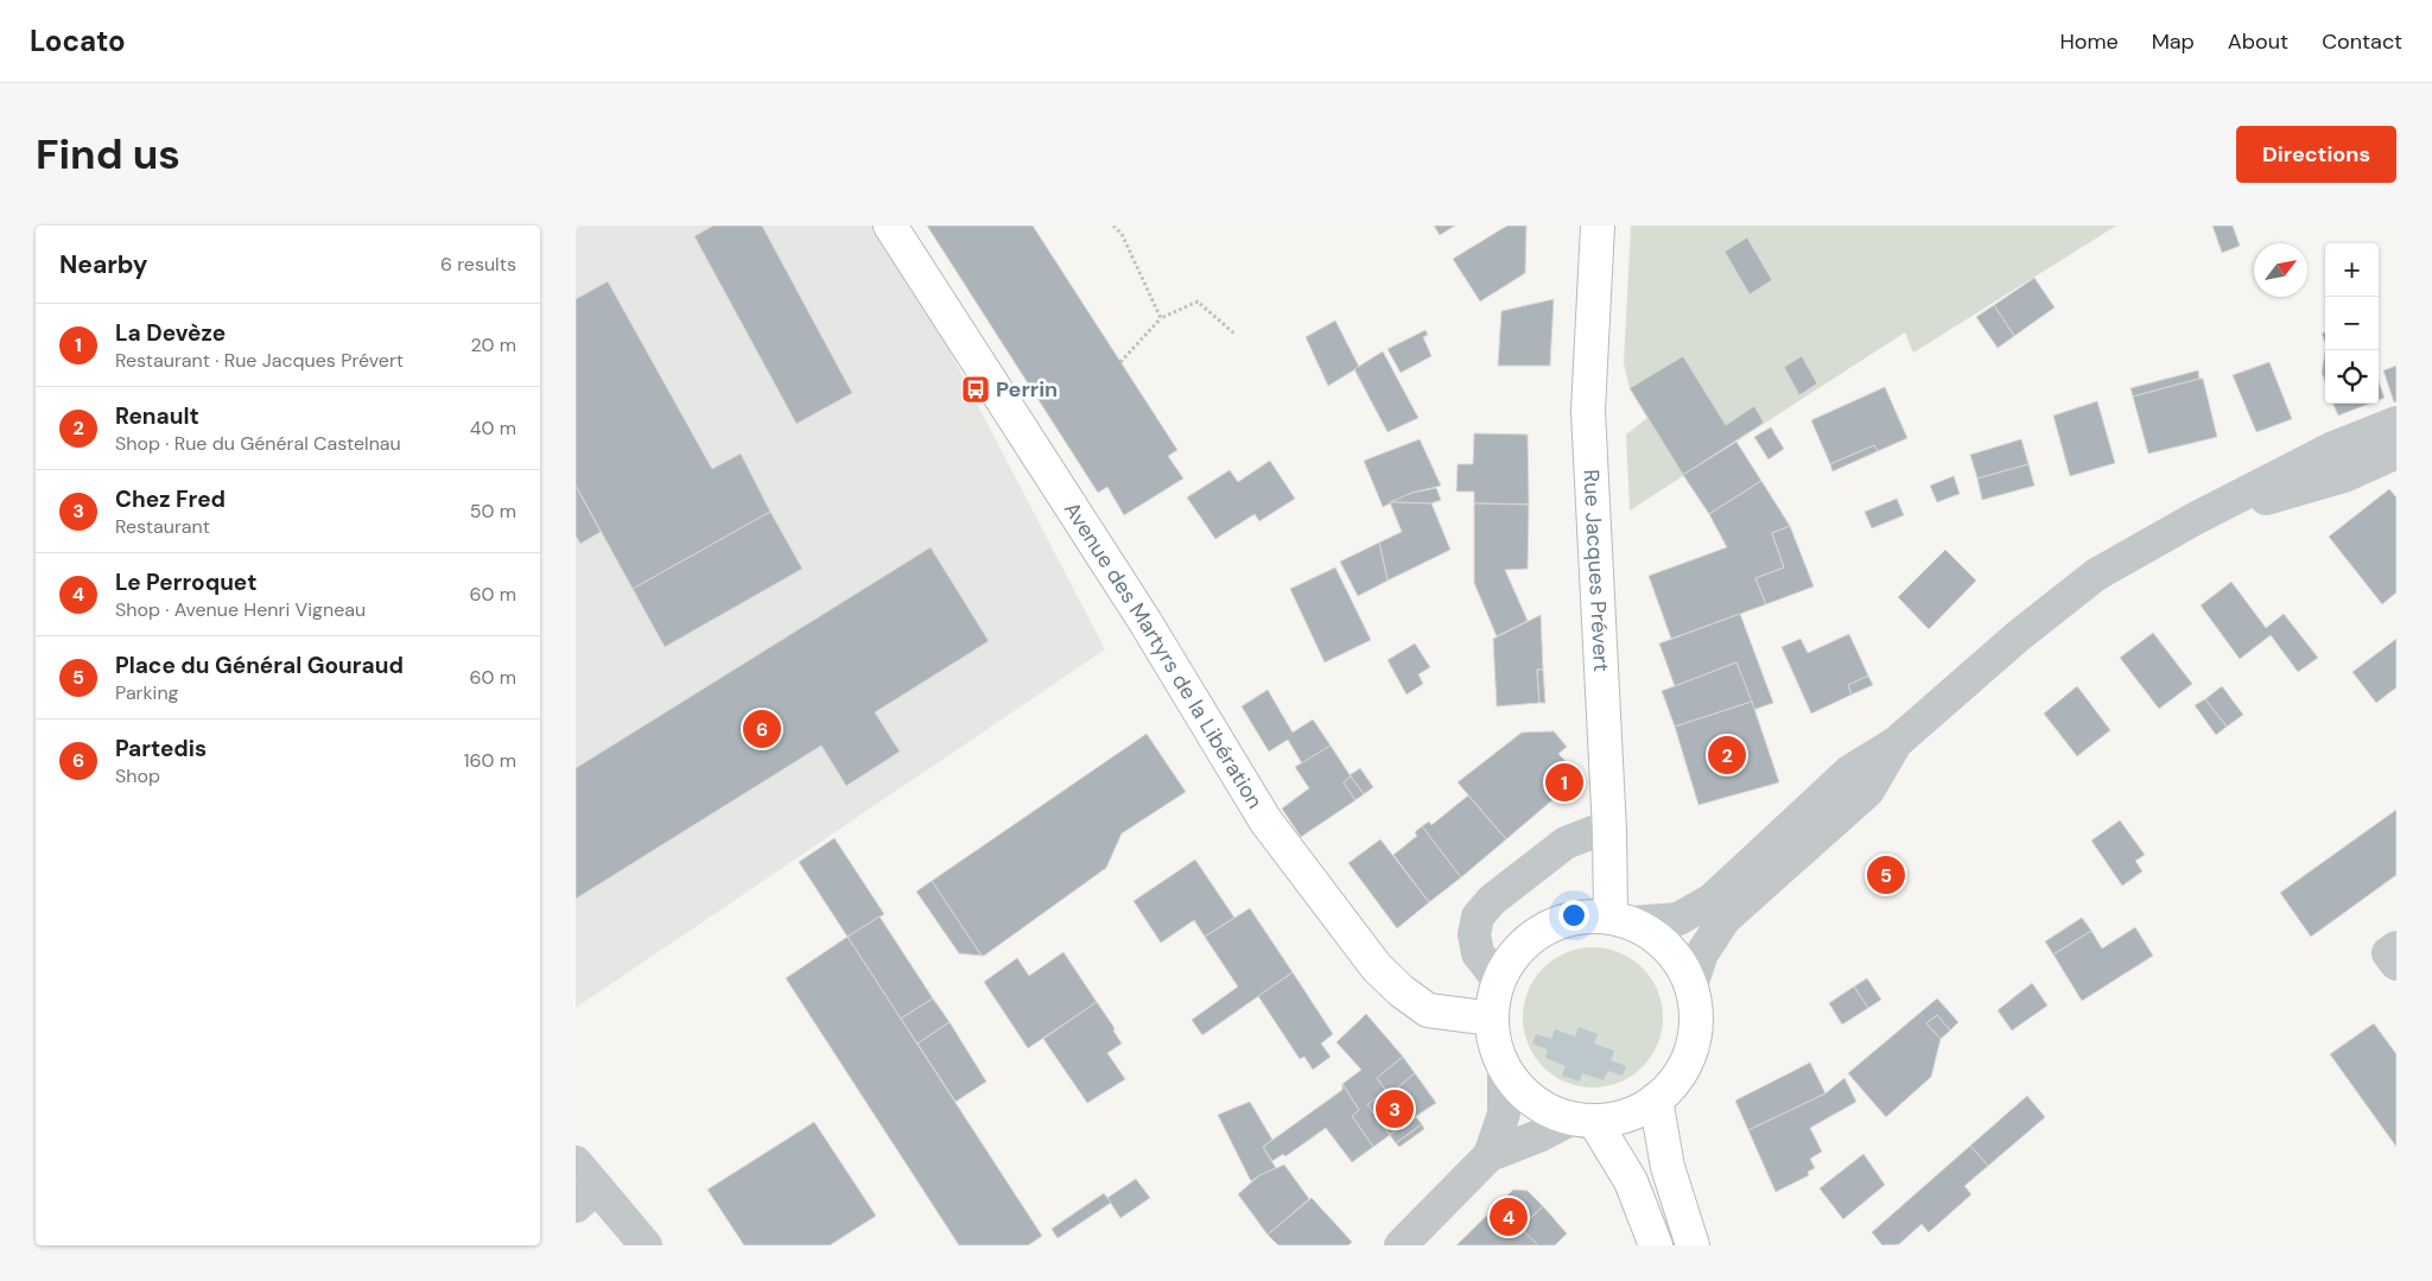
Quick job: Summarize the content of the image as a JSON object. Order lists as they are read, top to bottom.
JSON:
{
  "streets": {
    "main road": ["Rue Jacques Prévert", "Avenue des Martyrs de la Libération"]
  },
  "crossings": [
    ["Rue Jacques Prévert", "Avenue des Martyrs de la Libération"]
  ],
  "places": {
    "bus stop": ["Perrin"]
  },
  "north": "top right",
  "page": {
    "header": "Locato",
    "nav": [
      "Home",
      "Map",
      "About",
      "Contact"
    ],
    "buttons": "Directions",
    "title": "Find us",
    "heading": ["Nearby", "6 results"],
    "map_buttons": ["+", "−"],
    "list": [
      {
        "mark": "1",
        "name": "La Devèze",
        "note": "Restaurant · Rue Jacques Prévert",
        "value": "20 m"
      },
      {
        "mark": "2",
        "name": "Renault",
        "note": "Shop · Rue du Général Castelnau",
        "value": "40 m"
      },
      {
        "mark": "3",
        "name": "Chez Fred",
        "note": "Restaurant",
        "value": "50 m"
      },
      {
        "mark": "4",
        "name": "Le Perroquet",
        "note": "Shop · Avenue Henri Vigneau",
        "value": "60 m"
      },
      {
        "mark": "5",
        "name": "Place du Général Gouraud",
        "note": "Parking",
        "value": "60 m"
      },
      {
        "mark": "6",
        "name": "Partedis",
        "note": "Shop",
        "value": "160 m"
      }
    ],
    "pins": [
      "6",
      "2",
      "1",
      "5",
      "3",
      "4"
    ]
  }
}
